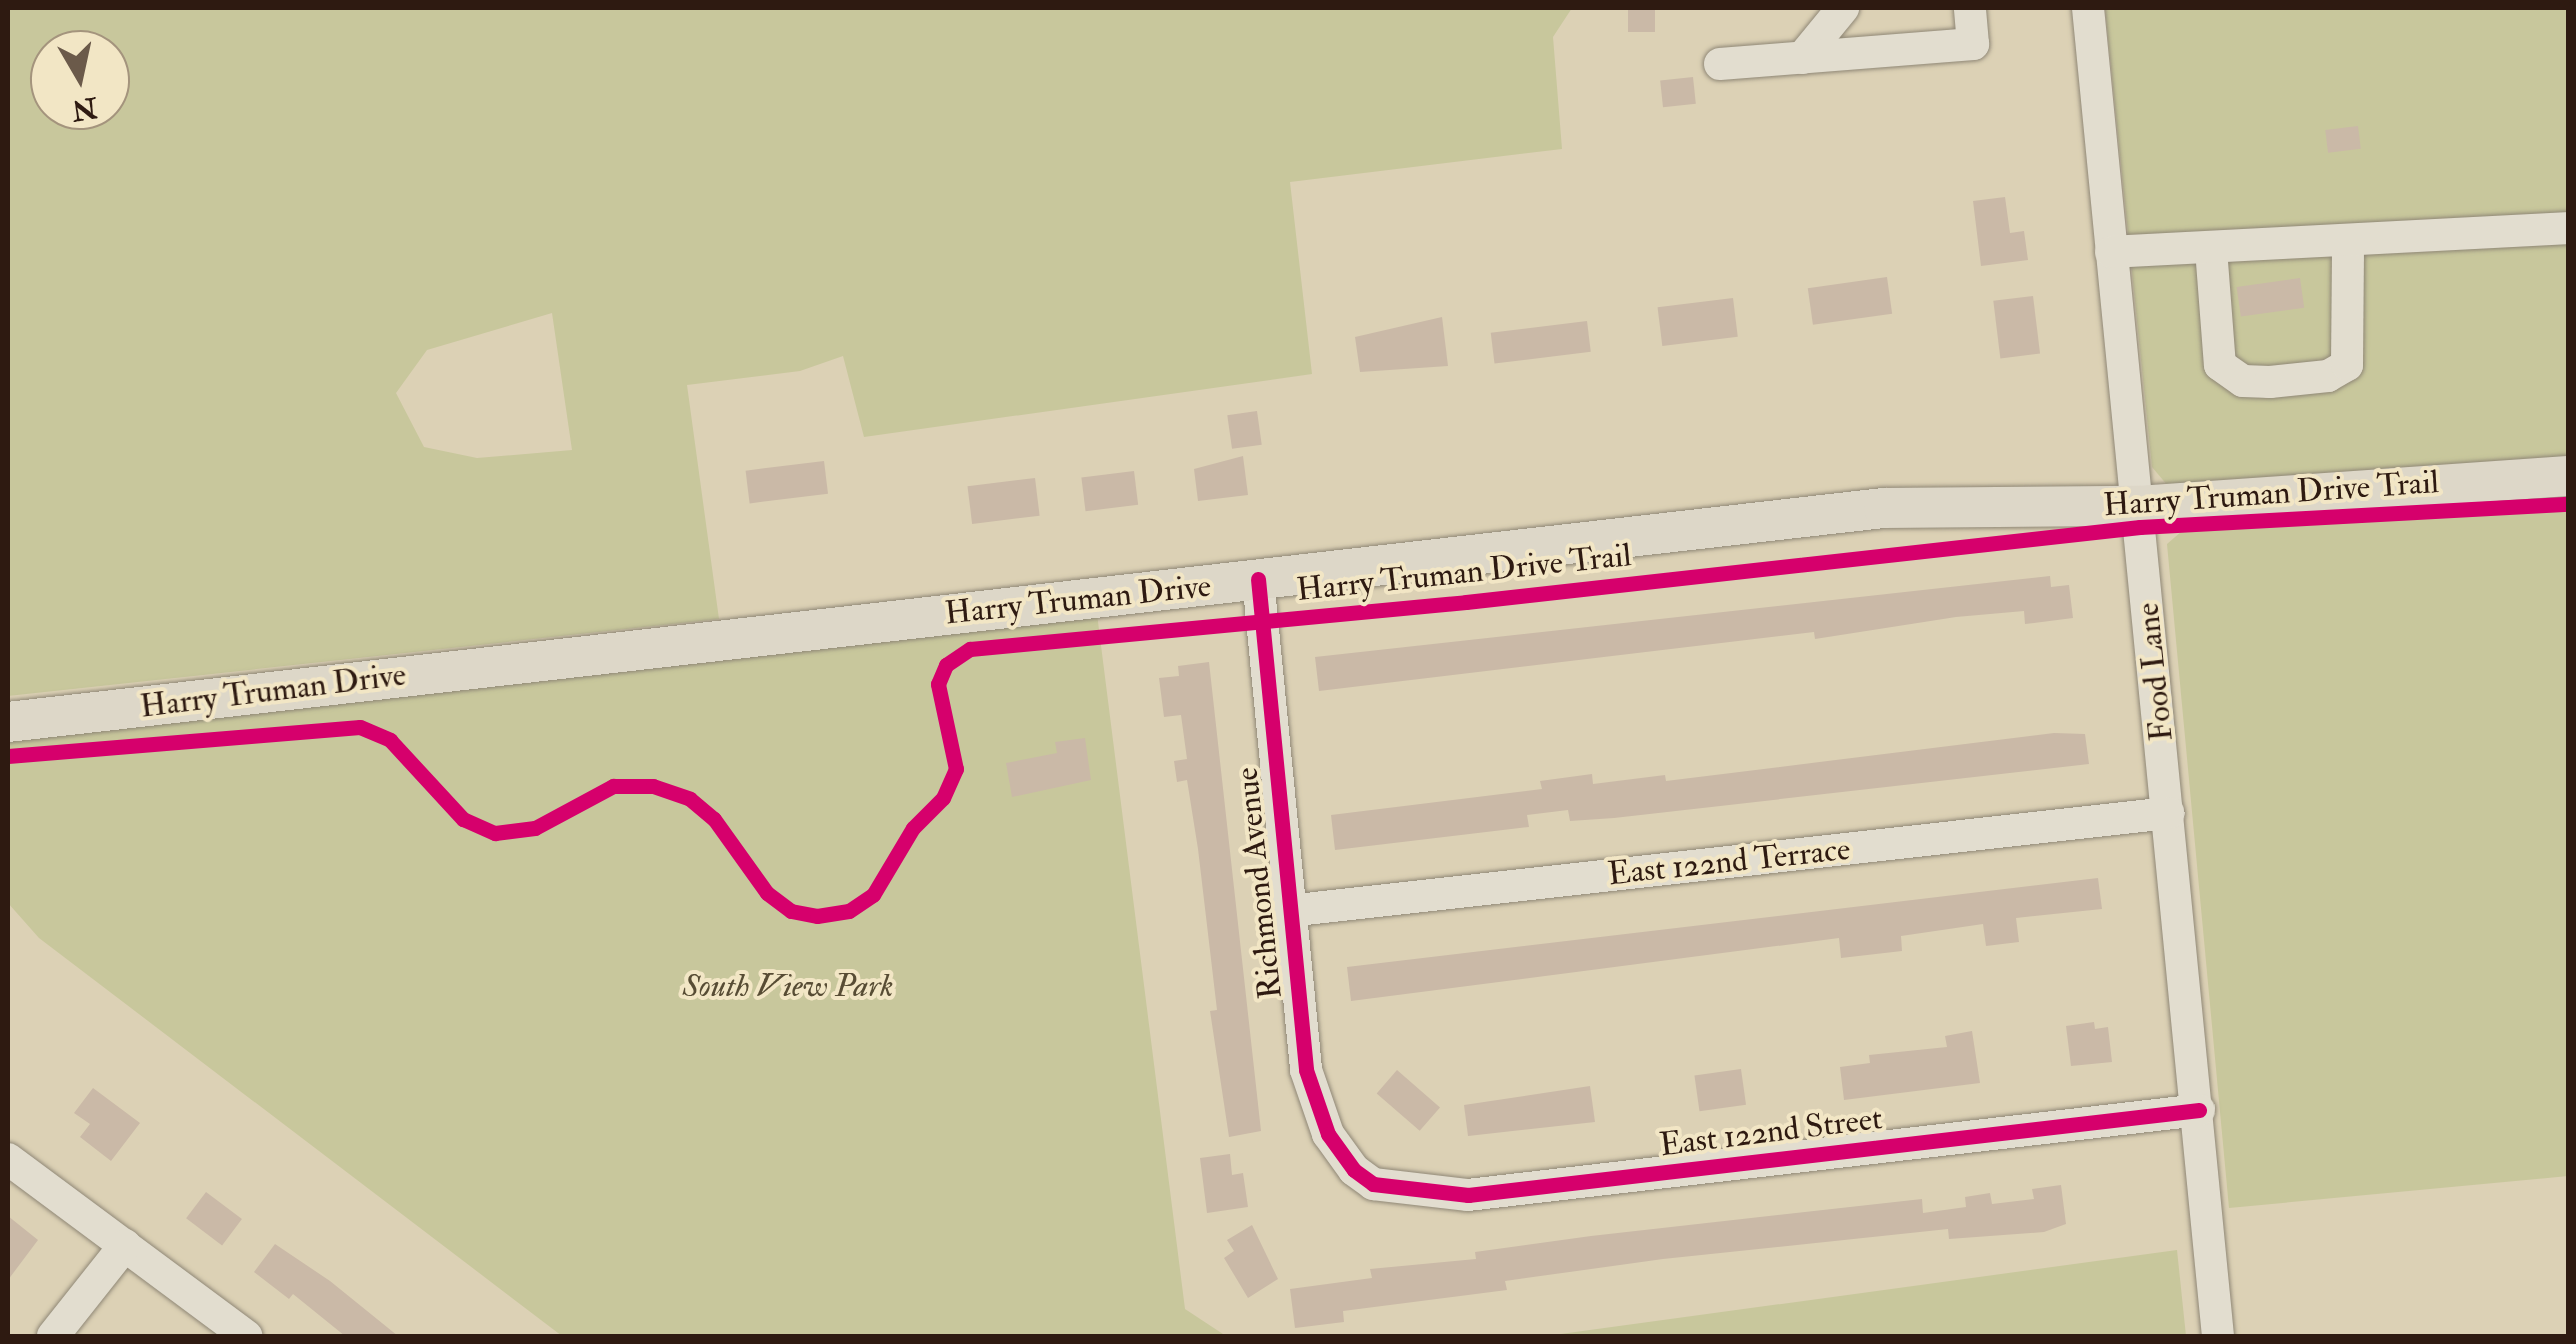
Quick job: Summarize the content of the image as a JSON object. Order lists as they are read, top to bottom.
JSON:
{
  "streets": {
    "main road": ["Harry Truman Drive"],
    "street": [
      "Food Lane",
      "East 122nd Terrace",
      "Richmond Avenue",
      "East 122nd Street"
    ],
    "cycle path": ["Harry Truman Drive Trail"]
  },
  "crossings": [
    ["Harry Truman Drive", "Food Lane"],
    ["Harry Truman Drive", "Richmond Avenue"],
    ["Food Lane", "East 122nd Terrace"],
    ["Food Lane", "East 122nd Street"],
    ["East 122nd Terrace", "Richmond Avenue"],
    ["Richmond Avenue", "East 122nd Street"]
  ],
  "parks": ["South View Park"],
  "north": "bottom"
}
